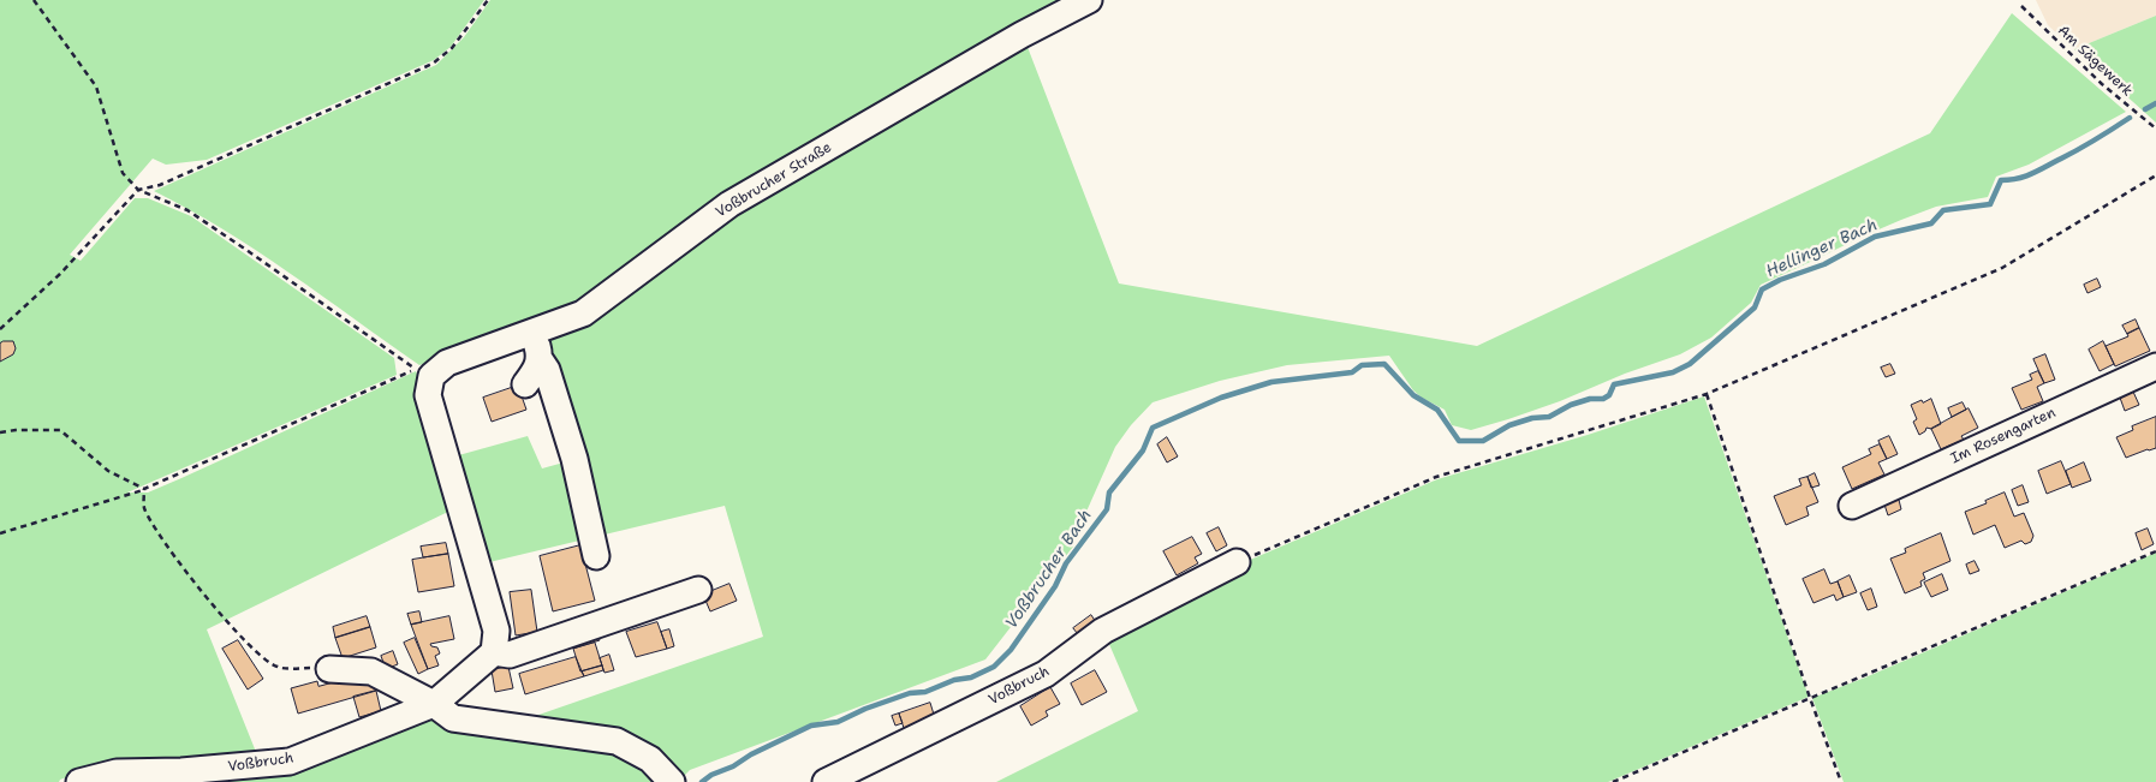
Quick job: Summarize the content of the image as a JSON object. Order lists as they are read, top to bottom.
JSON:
{
  "streets": {
    "street": ["Voßbrucher Straße", "Im Rosengarten", "Voßbruch"],
    "path": ["Am Sägewerk"]
  },
  "crossings": [
    ["Voßbrucher Straße", "Voßbruch"]
  ],
  "water": ["Hellinger Bach", "Voßbrucher Bach"]
}
